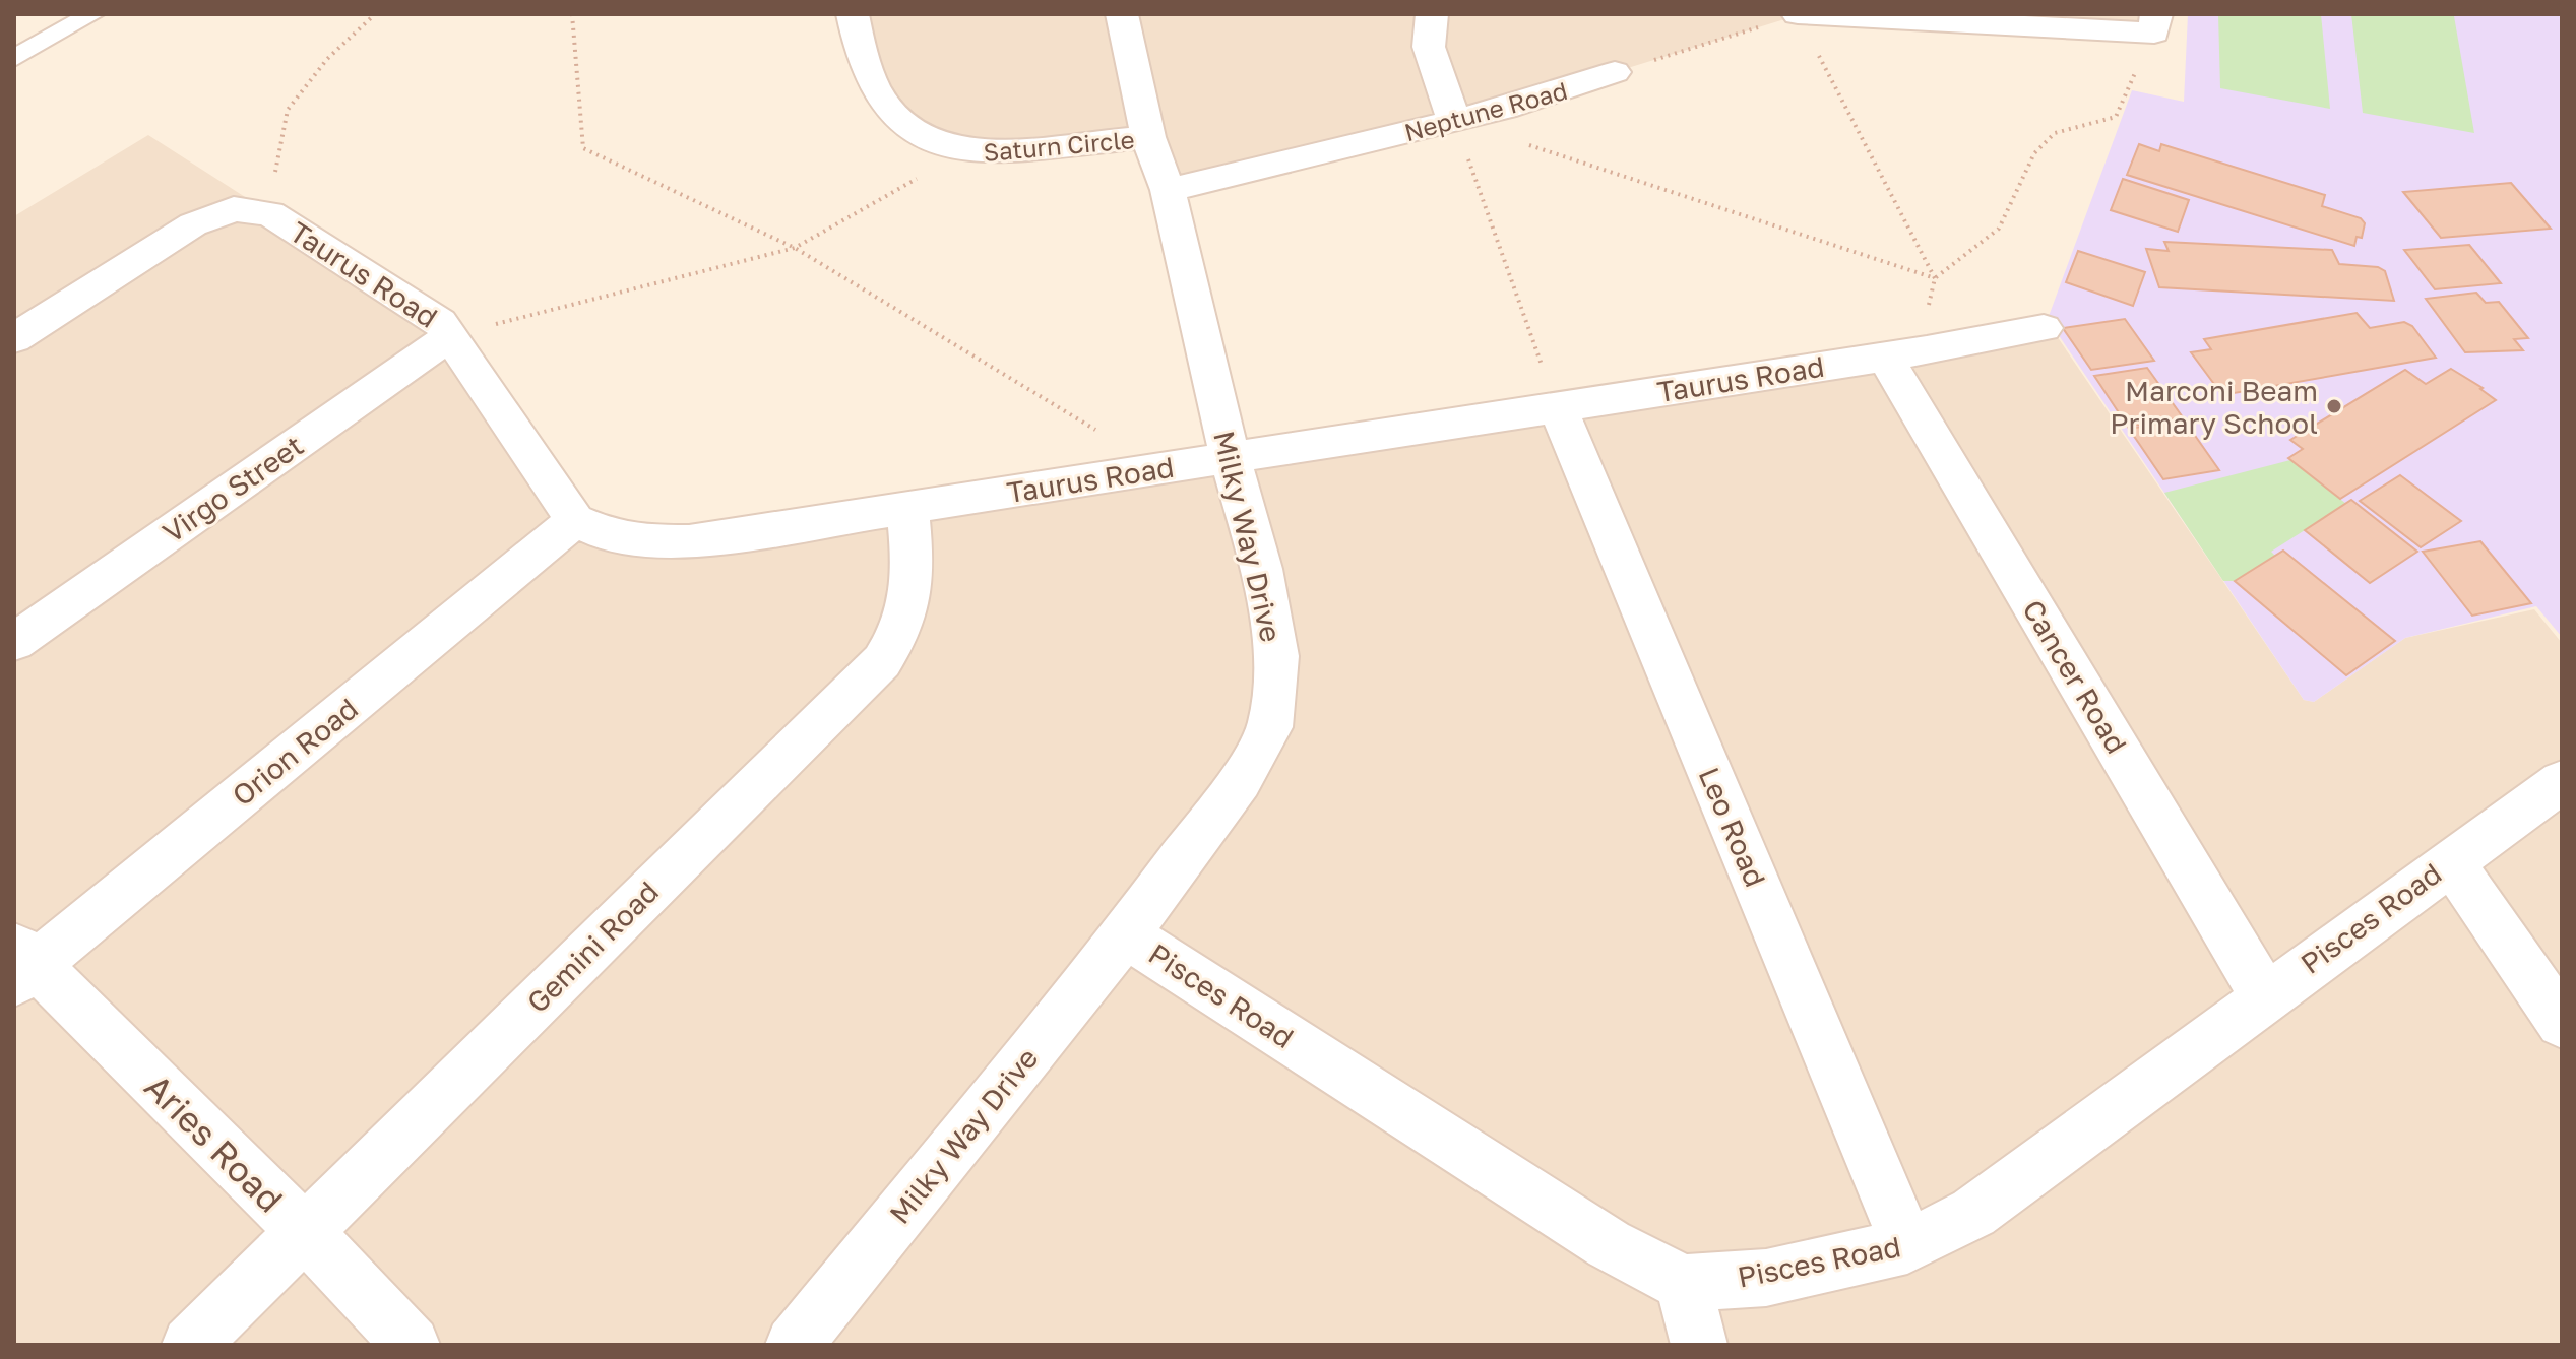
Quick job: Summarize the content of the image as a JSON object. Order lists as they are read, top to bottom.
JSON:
{
  "streets": {
    "street": [
      "Neptune Road",
      "Saturn Circle",
      "Taurus Road",
      "Virgo Street",
      "Milky Way Drive",
      "Cancer Road",
      "Orion Road",
      "Leo Road",
      "Pisces Road",
      "Gemini Road",
      "Aries Road"
    ]
  },
  "crossings": [
    ["Neptune Road", "Milky Way Drive"],
    ["Saturn Circle", "Milky Way Drive"],
    ["Taurus Road", "Virgo Street"],
    ["Taurus Road", "Milky Way Drive"],
    ["Taurus Road", "Cancer Road"],
    ["Taurus Road", "Orion Road"],
    ["Taurus Road", "Leo Road"],
    ["Taurus Road", "Gemini Road"],
    ["Milky Way Drive", "Pisces Road"],
    ["Cancer Road", "Pisces Road"],
    ["Orion Road", "Aries Road"],
    ["Leo Road", "Pisces Road"],
    ["Gemini Road", "Aries Road"]
  ],
  "places": ["Marconi Beam Primary School"]
}
